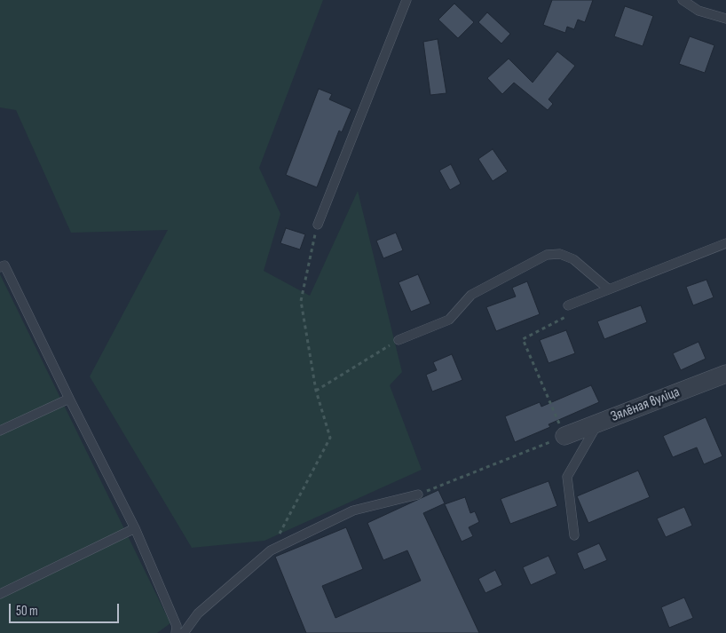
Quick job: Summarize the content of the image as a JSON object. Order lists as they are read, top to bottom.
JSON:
{
  "streets": {
    "street": ["Зялёная вуліца"]
  },
  "scale_bar": "50 m"
}
